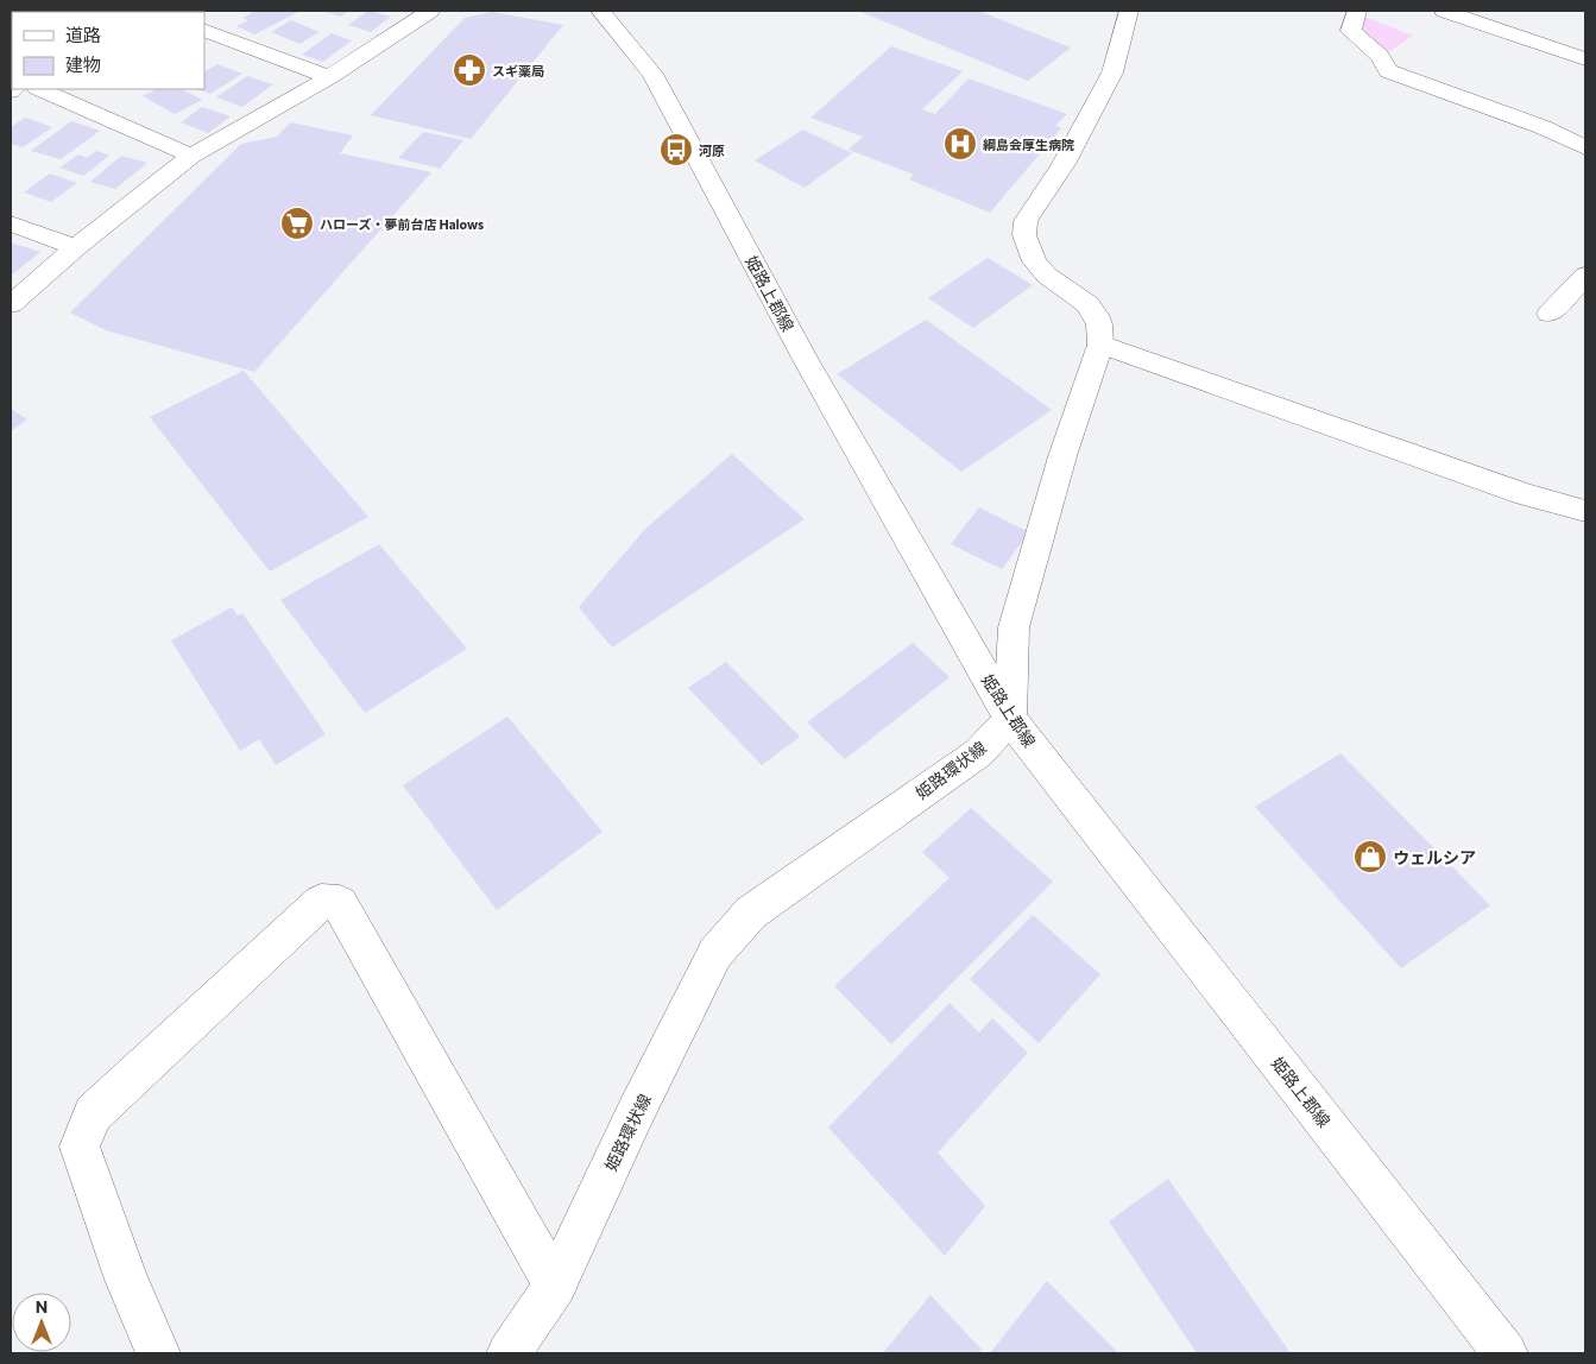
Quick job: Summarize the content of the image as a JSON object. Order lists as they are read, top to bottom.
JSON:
{
  "streets": {
    "main road": ["姫路上郡線", "姫路環状線"]
  },
  "crossings": [
    ["姫路上郡線", "姫路環状線"]
  ],
  "places": {
    "pharmacy": ["スギ薬局"],
    "hospital": ["綱島会厚生病院"],
    "bus stop": ["河原"],
    "supermarket": ["ハローズ・夢前台店 Halows"],
    "shop": ["ウェルシア"]
  },
  "legend": ["道路", "建物"],
  "north": "top"
}
